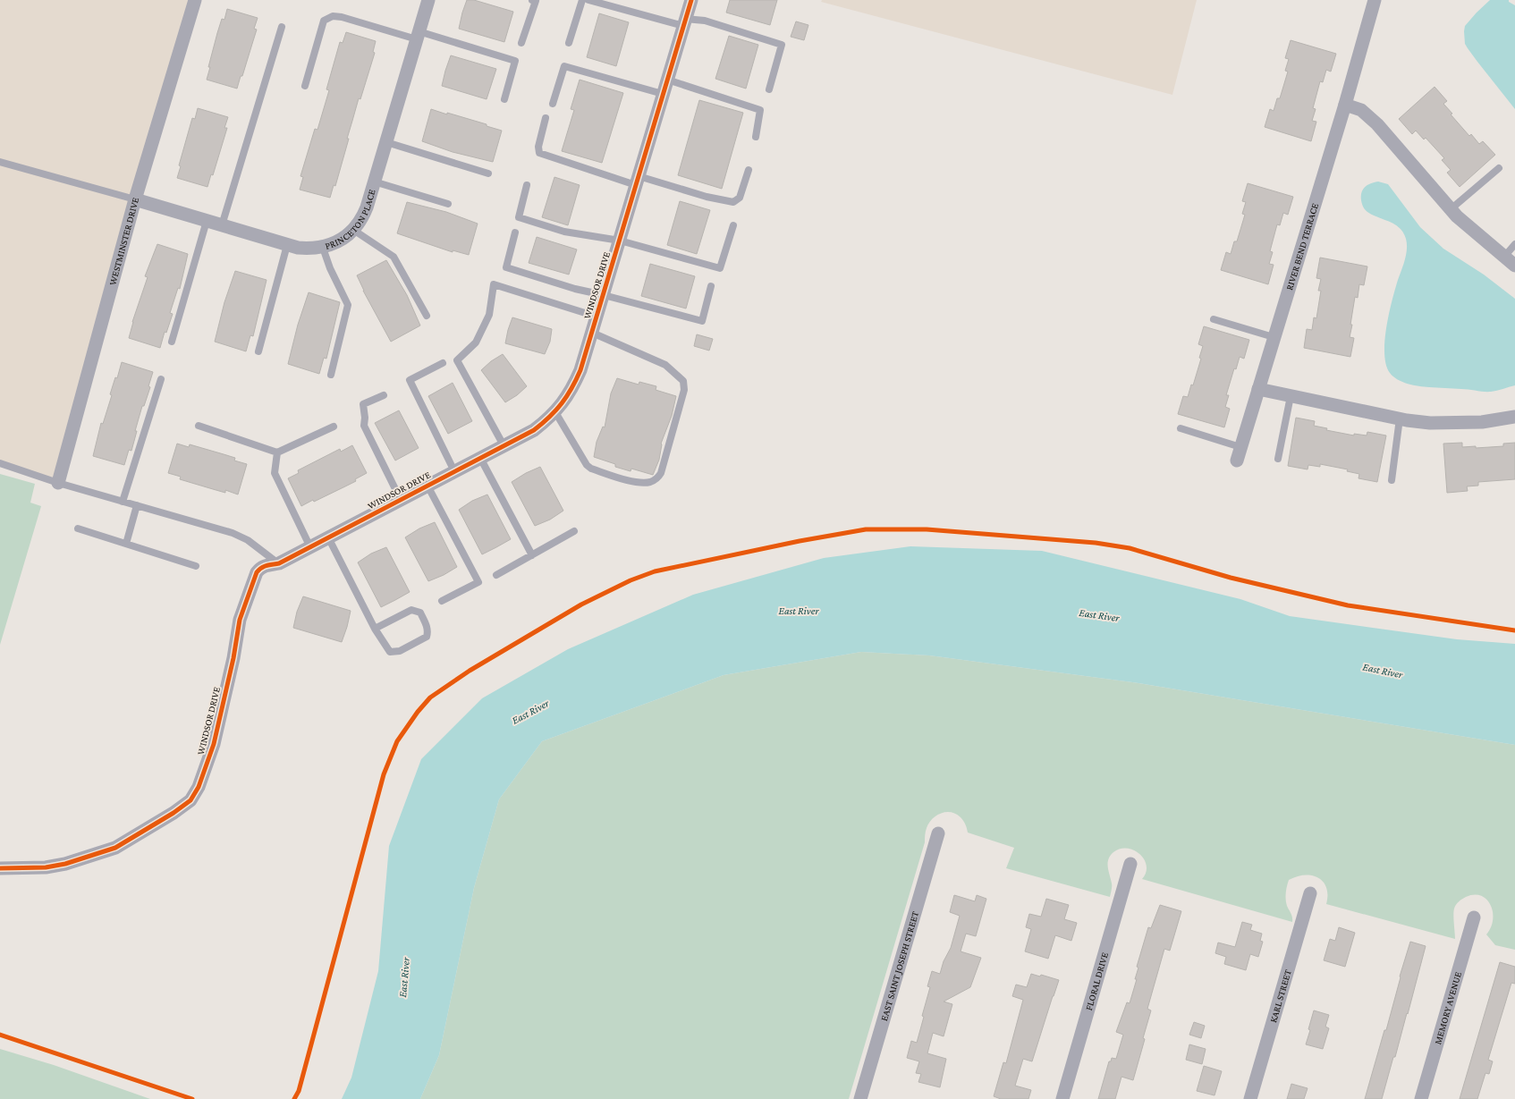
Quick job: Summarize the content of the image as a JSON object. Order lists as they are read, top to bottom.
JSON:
{
  "streets": {
    "street": [
      "PRINCETON PLACE",
      "WESTMINSTER DRIVE",
      "RIVER BEND TERRACE",
      "WINDSOR DRIVE",
      "EAST SAINT JOSEPH STREET",
      "FLORAL DRIVE",
      "KARL STREET",
      "MEMORY AVENUE"
    ]
  },
  "crossings": [
    ["PRINCETON PLACE", "WESTMINSTER DRIVE"]
  ],
  "water": ["East River"]
}
